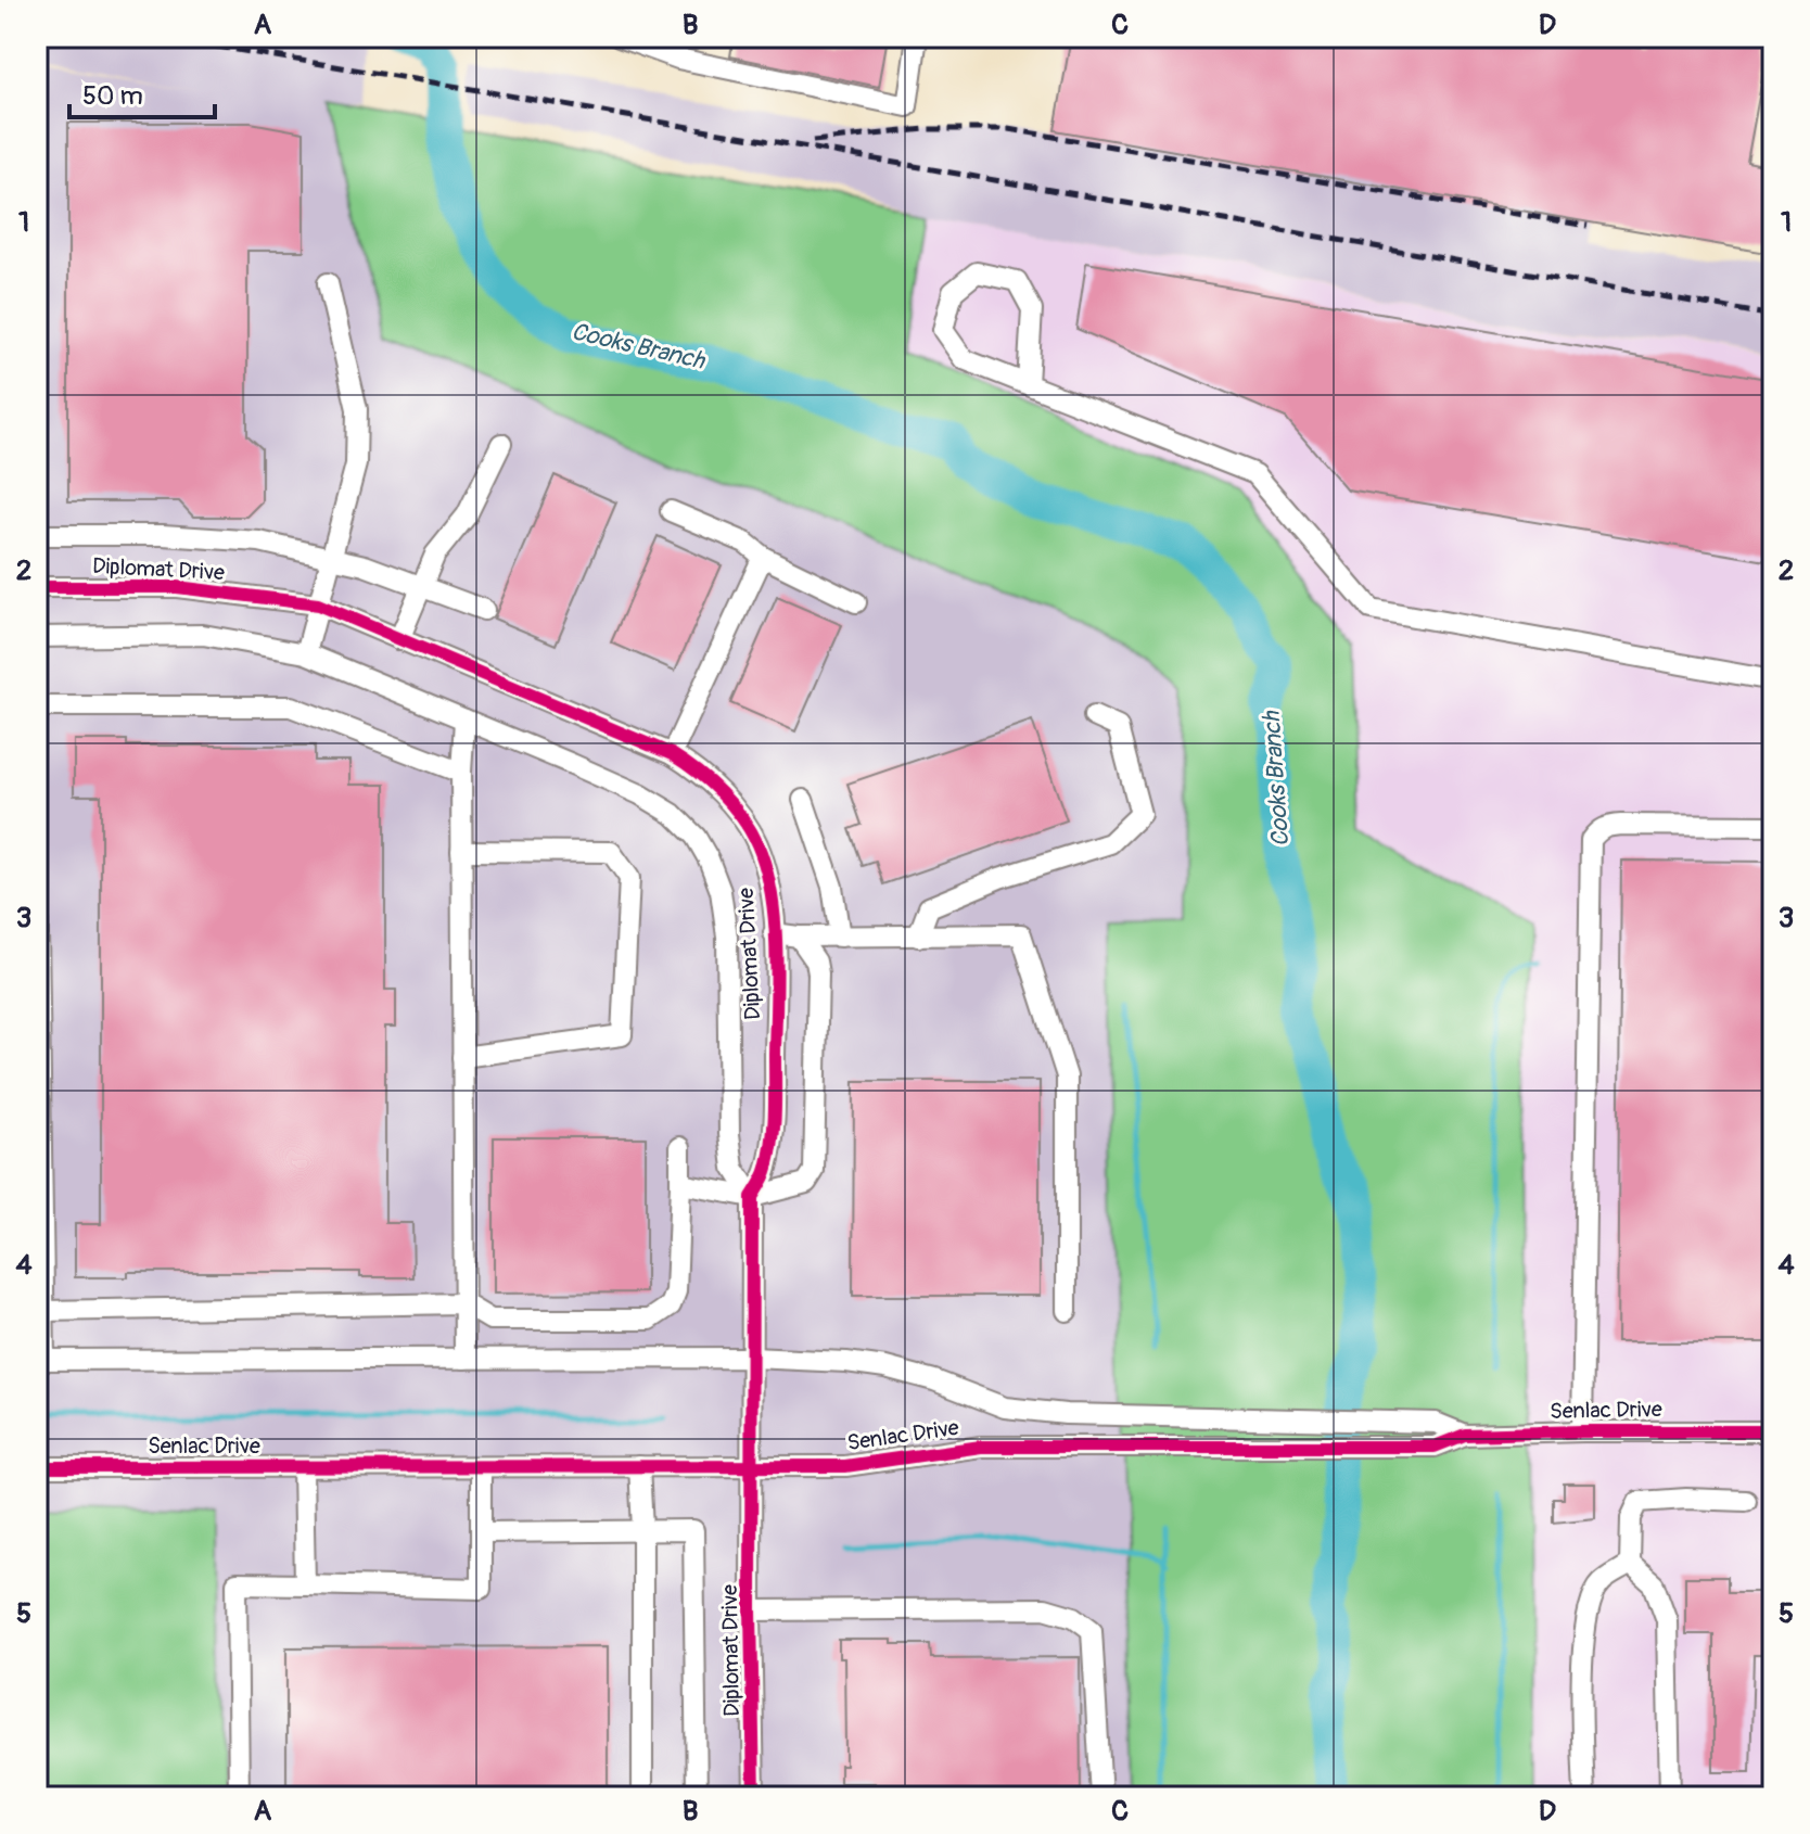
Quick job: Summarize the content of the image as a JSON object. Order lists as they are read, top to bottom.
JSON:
{
  "streets": {
    "street": ["Diplomat Drive", "Senlac Drive"]
  },
  "crossings": [
    ["Diplomat Drive", "Senlac Drive"]
  ],
  "water": ["Cooks Branch"],
  "scale_bar": "50 m",
  "grid": {
    "columns": [
      "A",
      "B",
      "C",
      "D"
    ],
    "rows": [
      "1",
      "2",
      "3",
      "4",
      "5"
    ]
  }
}
